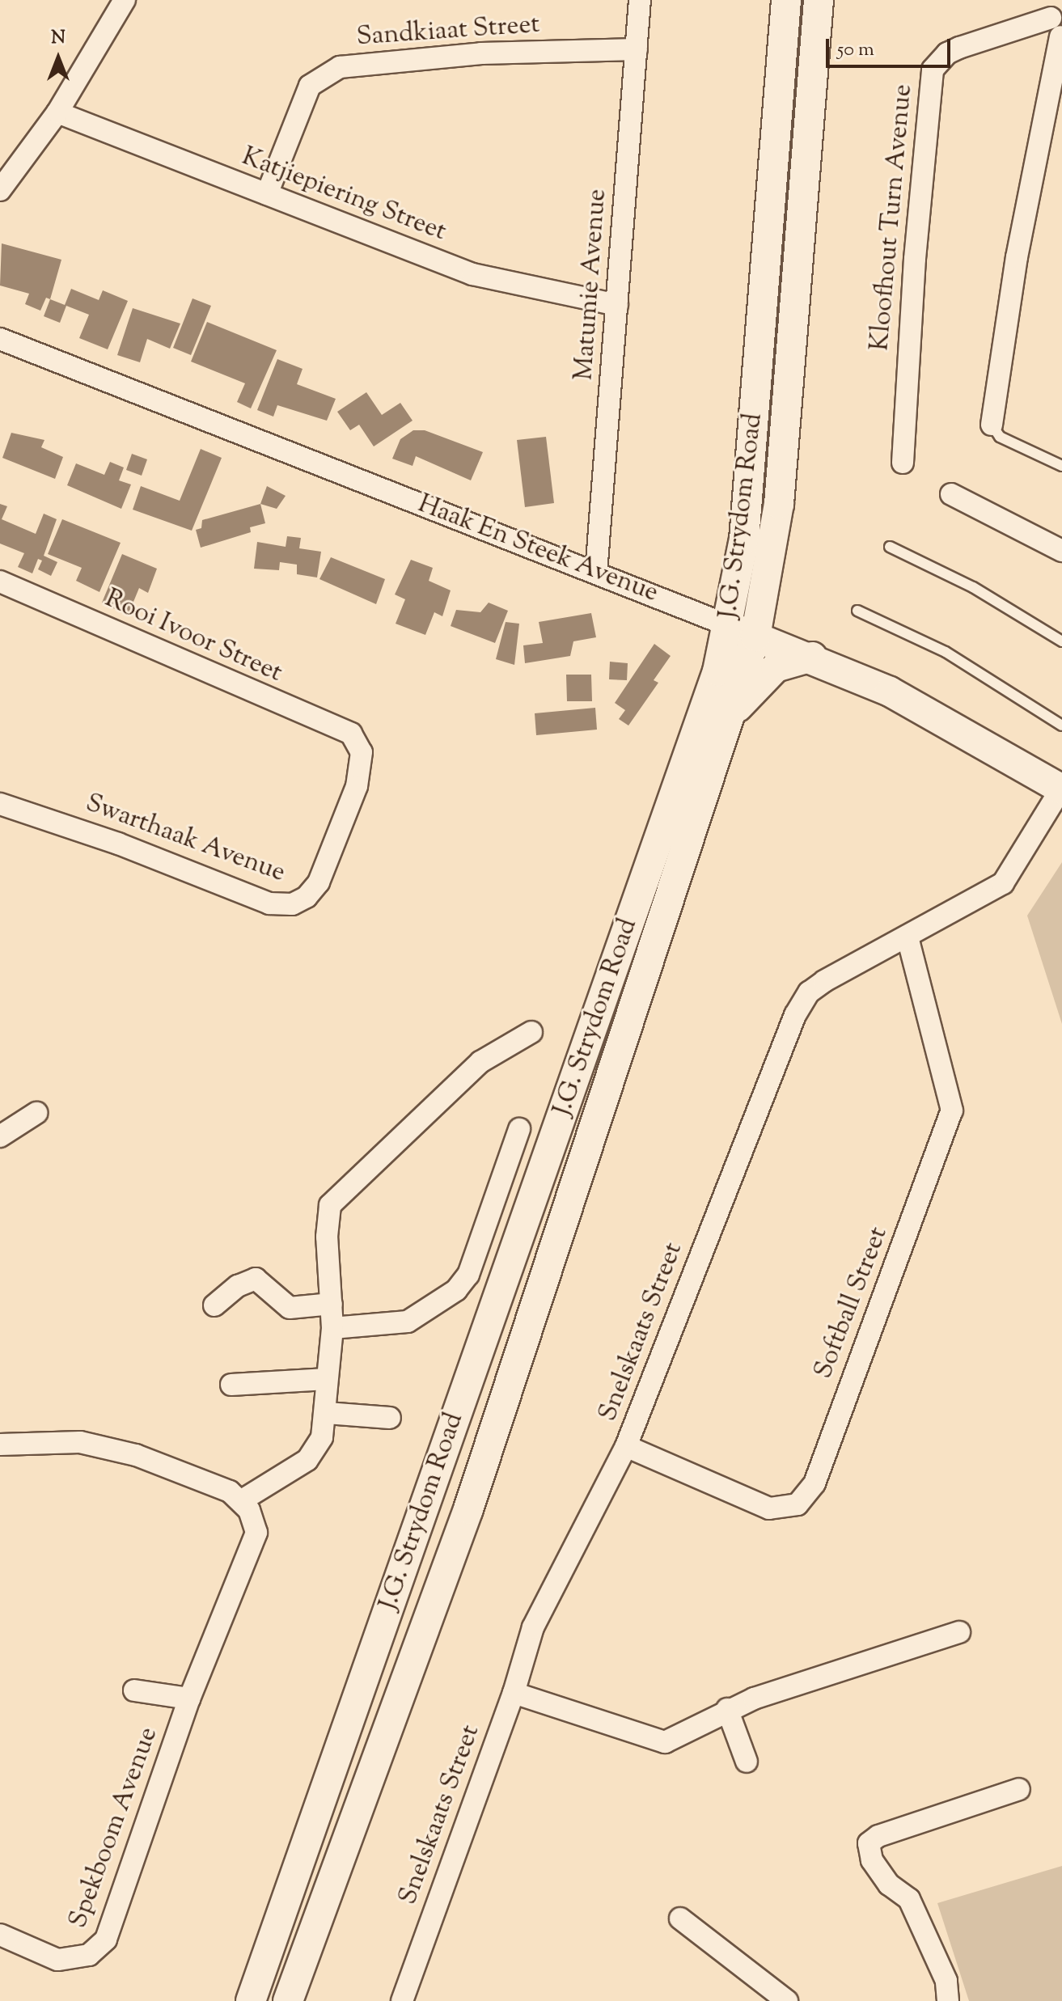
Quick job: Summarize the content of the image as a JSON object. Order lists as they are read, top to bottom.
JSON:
{
  "streets": {
    "street": [
      "Sandkiaat Street",
      "Katjiepiering Street",
      "Kloofhout Turn Avenue",
      "Matumie Avenue",
      "J.G. Strydom Road",
      "Haak En Steek Avenue",
      "Rooi Ivoor Street",
      "Swarthaak Avenue",
      "Softball Street",
      "Snelskaats Street",
      "Spekboom Avenue"
    ]
  },
  "crossings": [
    ["Sandkiaat Street", "Katjiepiering Street"],
    ["Sandkiaat Street", "Matumie Avenue"],
    ["Katjiepiering Street", "Matumie Avenue"],
    ["Matumie Avenue", "Haak En Steek Avenue"],
    ["J.G. Strydom Road", "Haak En Steek Avenue"],
    ["Haak En Steek Avenue", "Snelskaats Street"],
    ["Rooi Ivoor Street", "Swarthaak Avenue"],
    ["Softball Street", "Snelskaats Street"]
  ],
  "scale_bar": "50 m",
  "north": "top"
}
